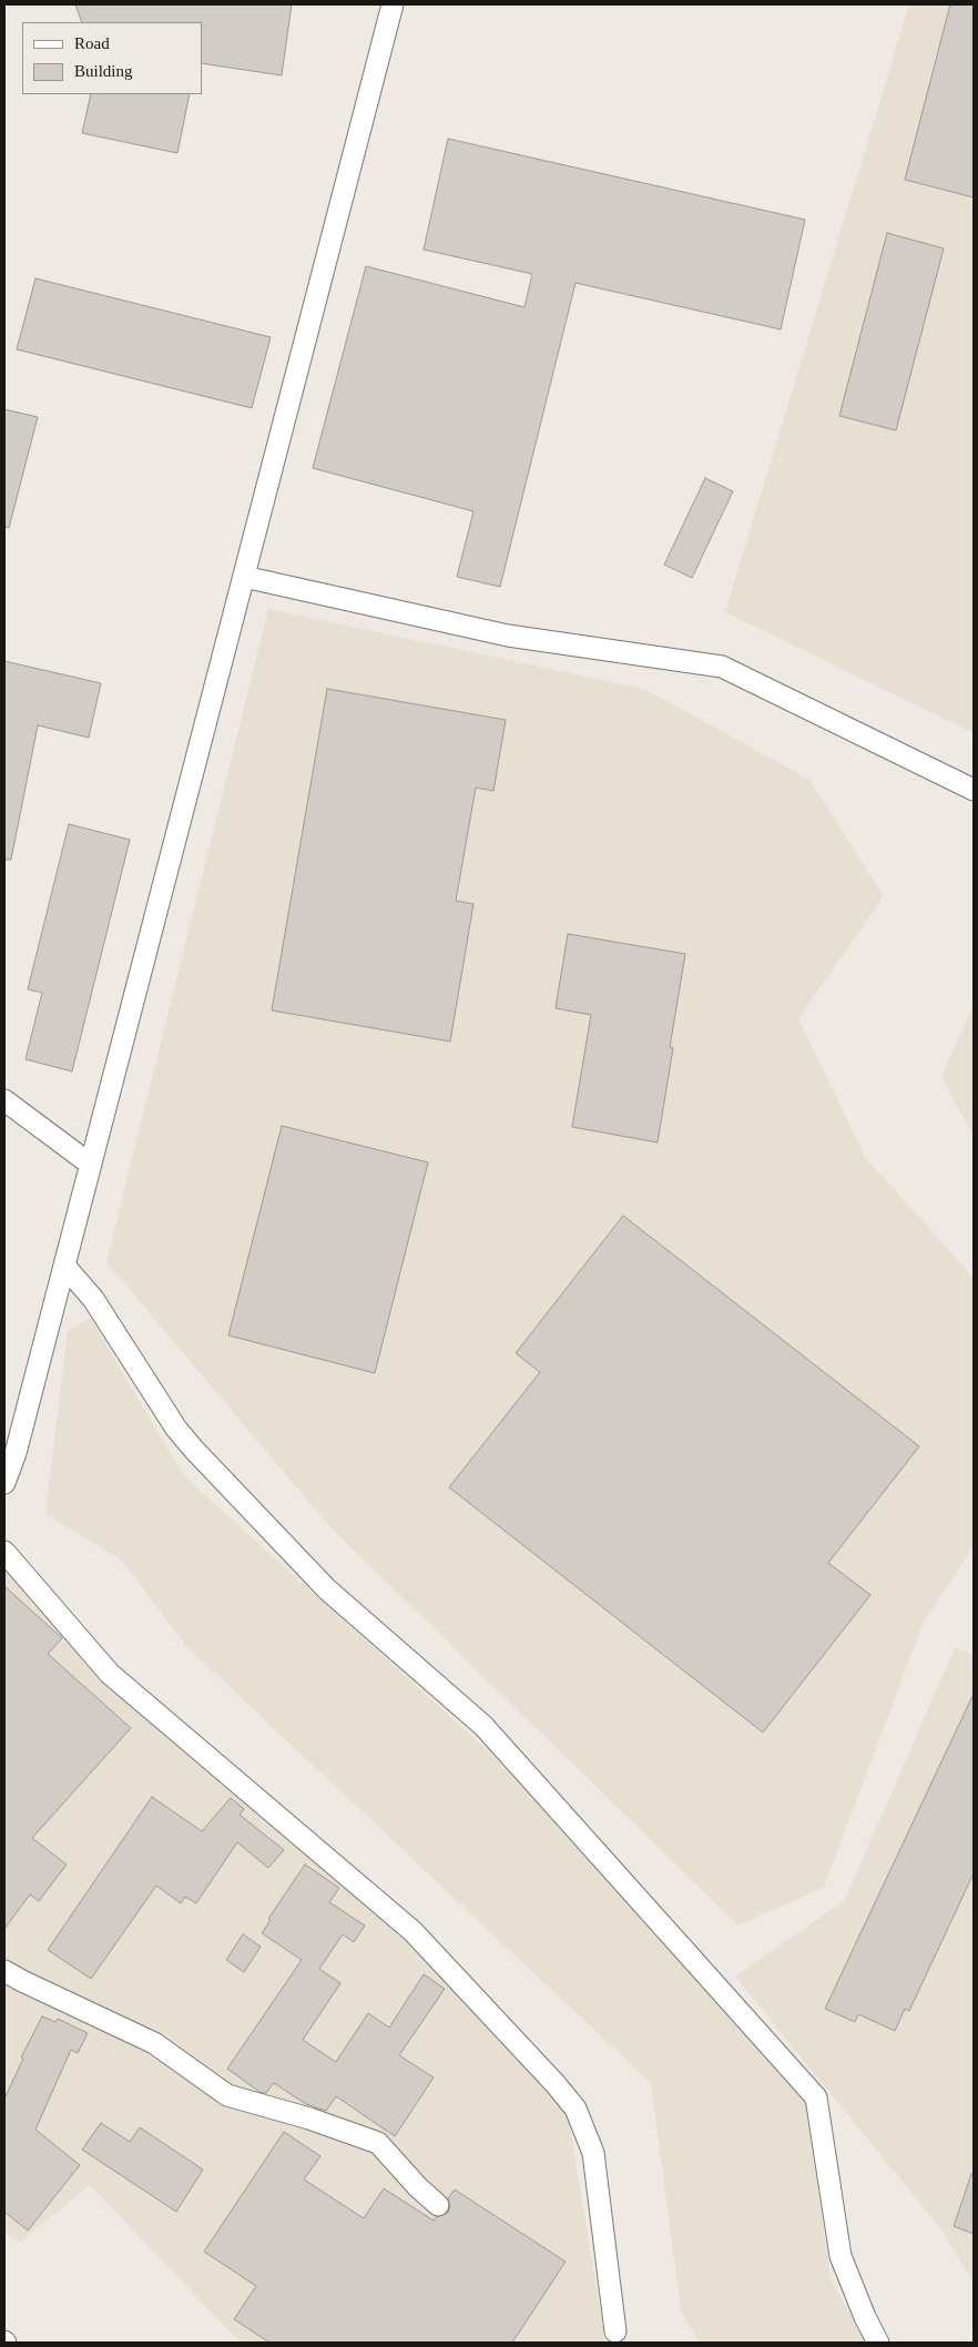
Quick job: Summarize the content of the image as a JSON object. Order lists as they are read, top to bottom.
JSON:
{
  "legend": ["Road", "Building"]
}
